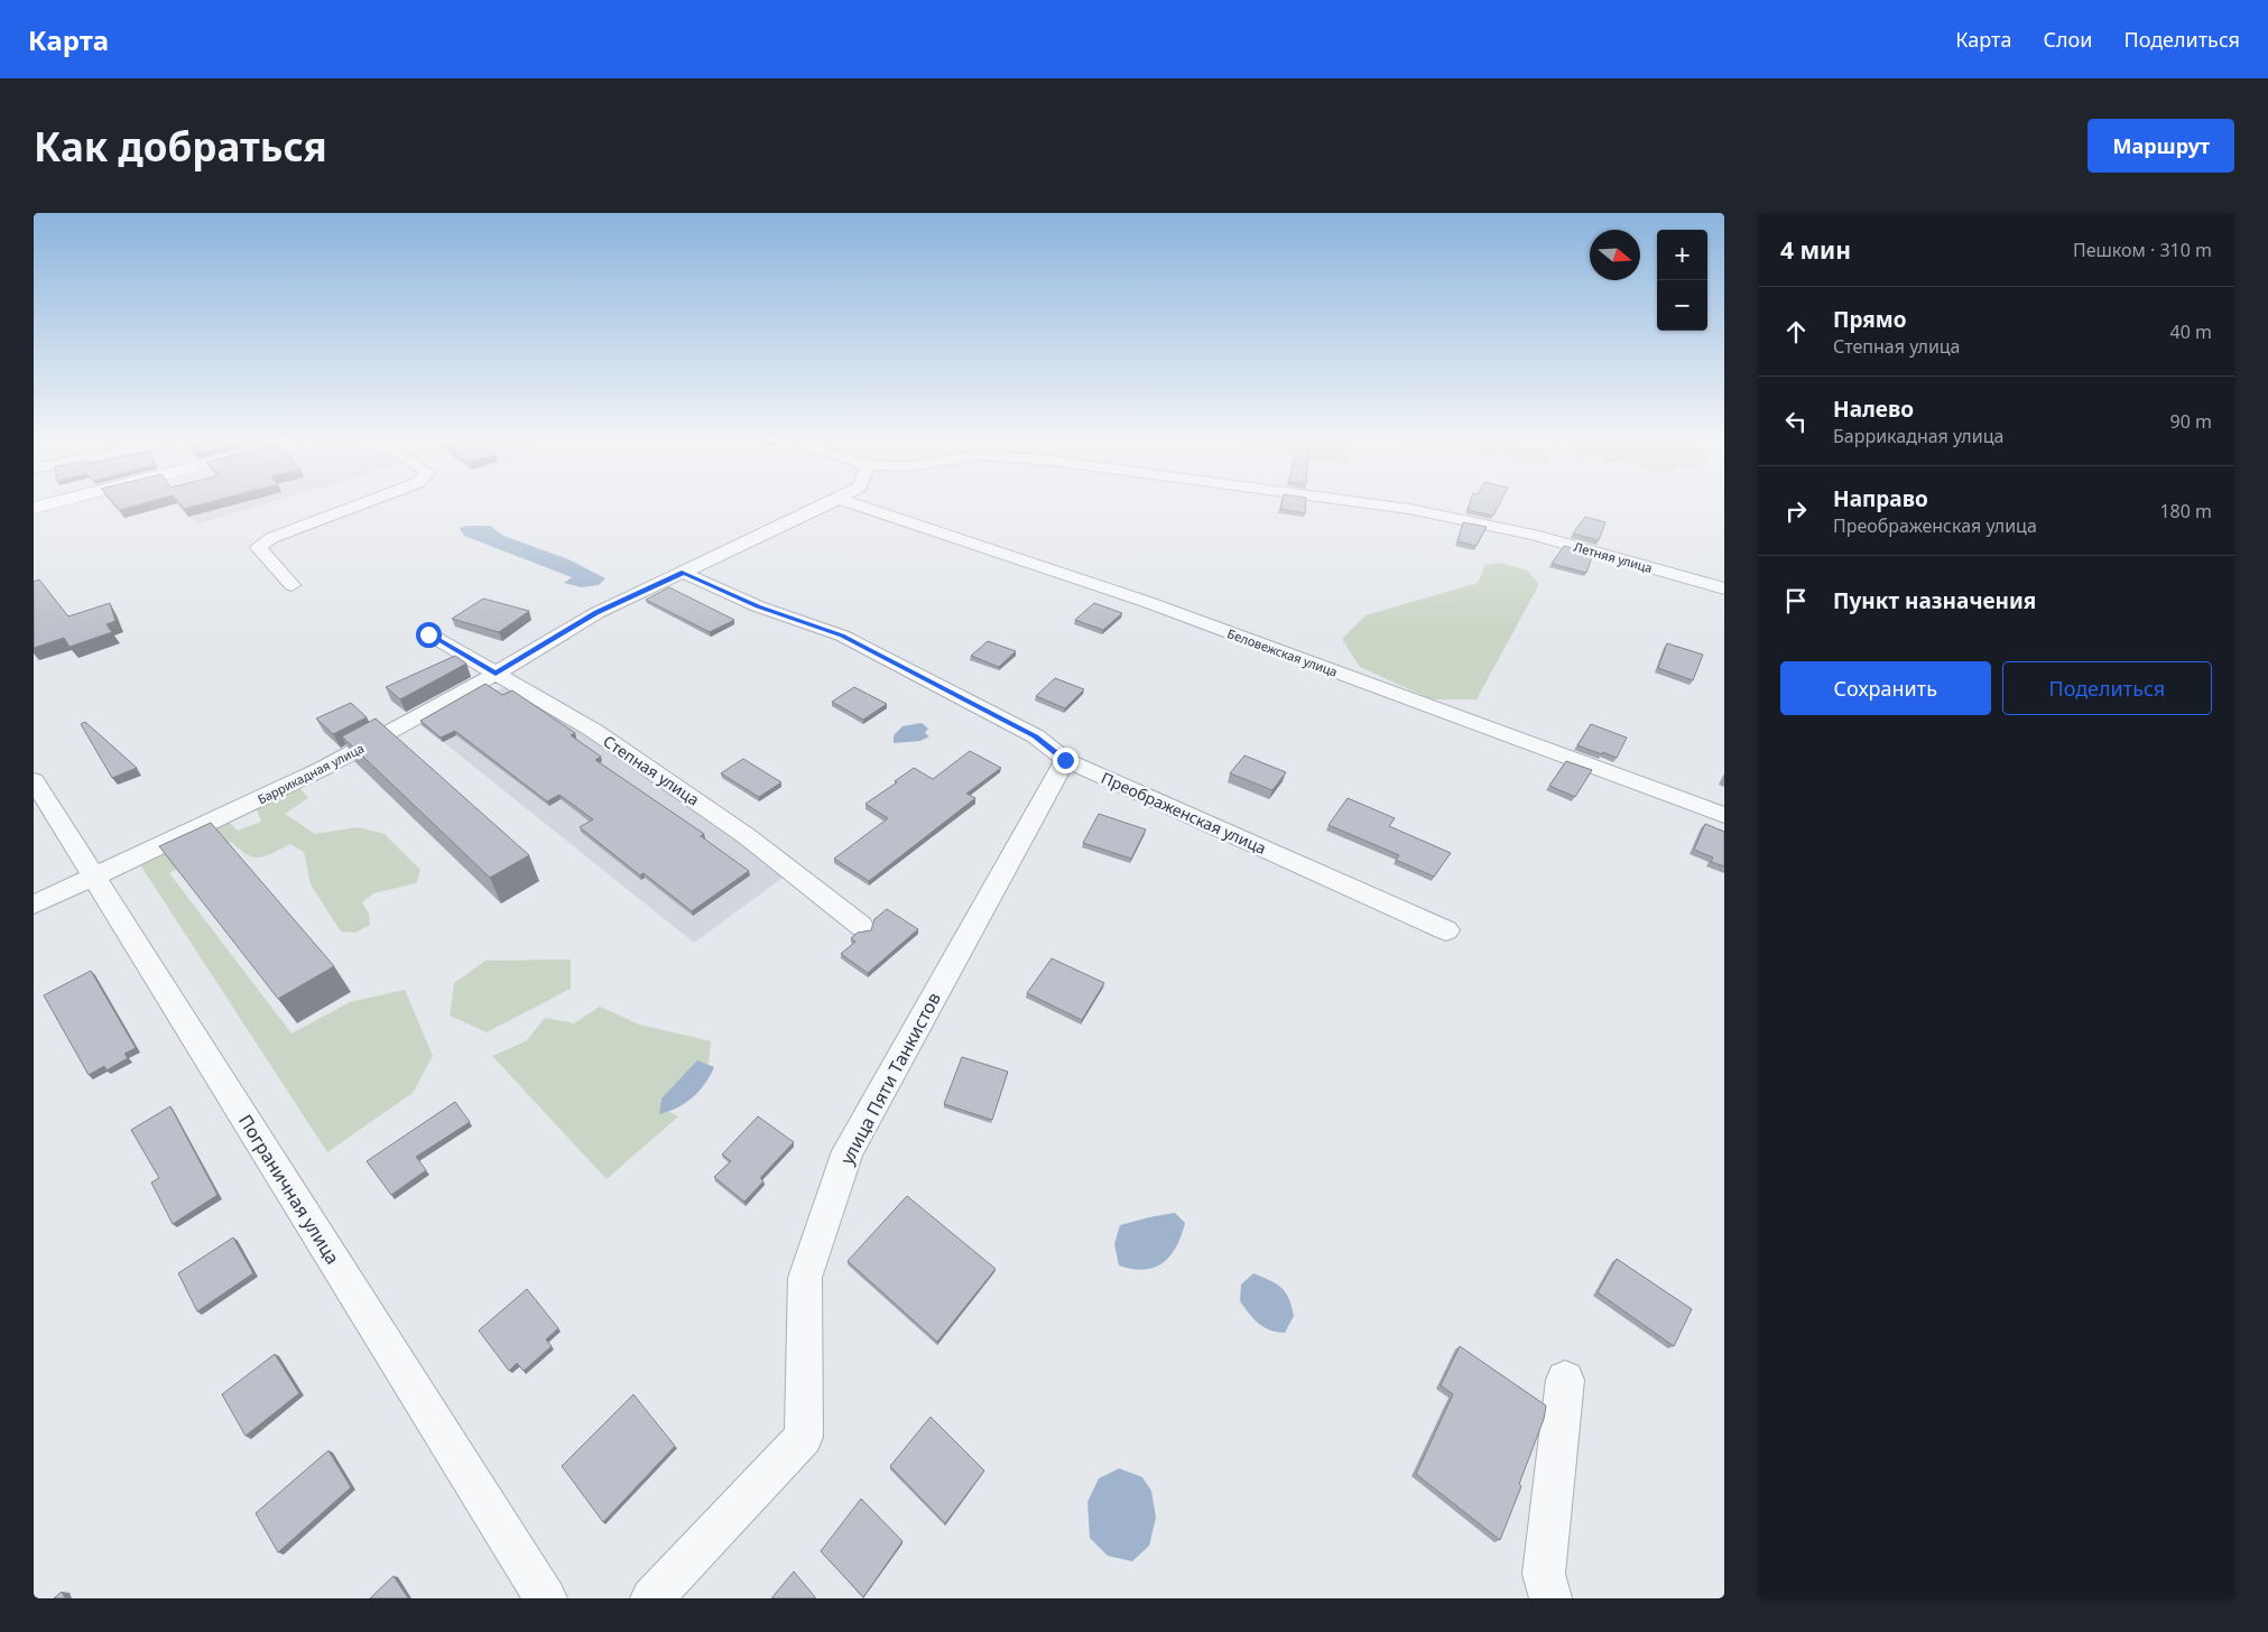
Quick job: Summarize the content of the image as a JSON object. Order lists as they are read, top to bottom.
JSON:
{
  "streets": {
    "street": [
      "Летняя улица",
      "Беловежская улица",
      "Степная улица",
      "Баррикадная улица",
      "Преображенская улица",
      "улица Пяти Танкистов",
      "Пограничная улица"
    ]
  },
  "crossings": [
    ["Степная улица", "Баррикадная улица"],
    ["Баррикадная улица", "Преображенская улица"],
    ["Баррикадная улица", "Пограничная улица"],
    ["Преображенская улица", "улица Пяти Танкистов"]
  ],
  "north": "right",
  "page": {
    "header": "Карта",
    "nav": ["Карта", "Слои", "Поделиться"],
    "buttons": [
      "Маршрут",
      ["Сохранить", "Поделиться"]
    ],
    "title": "Как добраться",
    "heading": ["4 мин", "Пешком · 310 m"],
    "map_buttons": ["+", "−"],
    "list": [
      ["Прямо", "Степная улица", "40 m"],
      ["Налево", "Баррикадная улица", "90 m"],
      ["Направо", "Преображенская улица", "180 m"],
      "Пункт назначения"
    ]
  }
}
